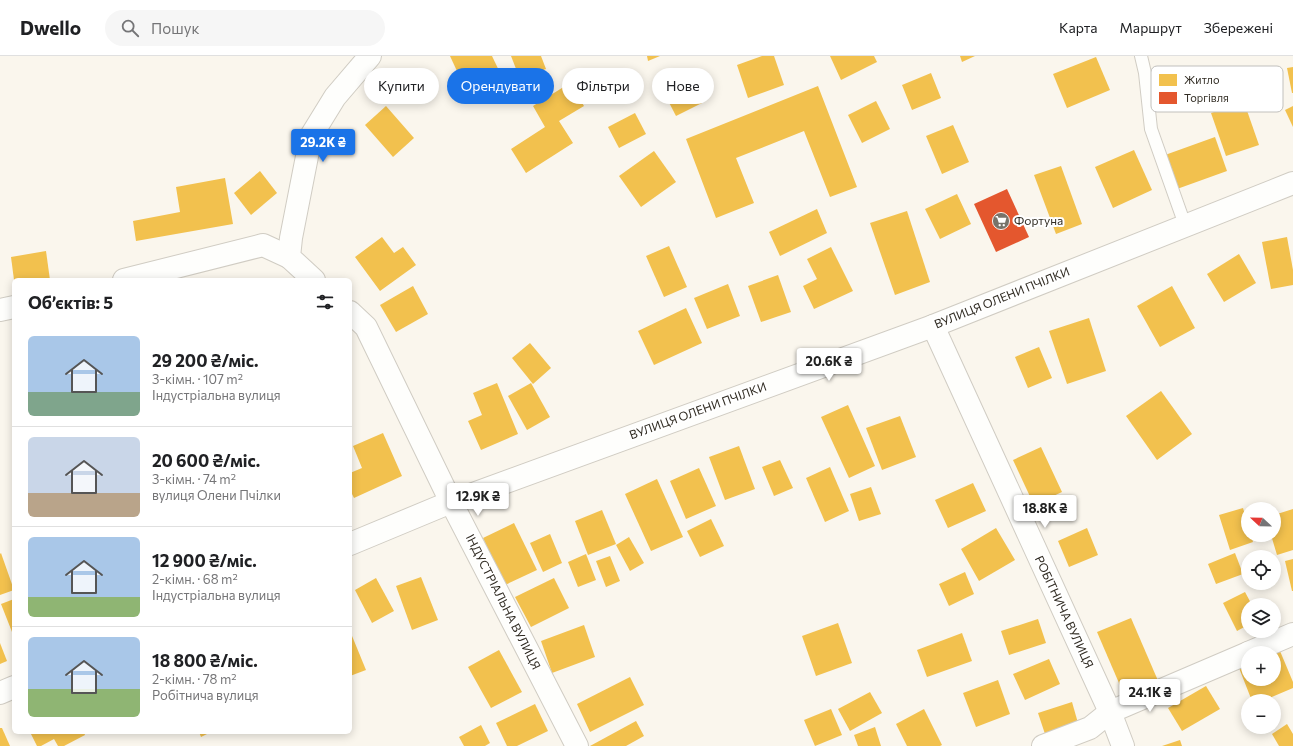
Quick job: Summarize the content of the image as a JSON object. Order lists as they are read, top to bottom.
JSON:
{
  "streets": {
    "street": ["ВУЛИЦЯ ОЛЕНИ ПЧІЛКИ", "ІНДУСТРІАЛЬНА ВУЛИЦЯ", "РОБІТНИЧА ВУЛИЦЯ"]
  },
  "crossings": [
    ["ВУЛИЦЯ ОЛЕНИ ПЧІЛКИ", "ІНДУСТРІАЛЬНА ВУЛИЦЯ"],
    ["ВУЛИЦЯ ОЛЕНИ ПЧІЛКИ", "РОБІТНИЧА ВУЛИЦЯ"]
  ],
  "places": {
    "supermarket": ["Фортуна"]
  },
  "legend": ["Житло", "Торгівля"],
  "north": "left",
  "page": {
    "header": "Dwello",
    "search": "Пошук",
    "nav": ["Карта", "Маршрут", "Збережені"],
    "chip": [
      "Купити",
      "Орендувати",
      "Фільтри",
      "Нове"
    ],
    "price": [
      "29.2K ₴",
      "20.6K ₴",
      "12.9K ₴",
      "18.8K ₴",
      "24.1K ₴"
    ],
    "heading": "Об’єктів: 5",
    "list": [
      {
        "name": "29 200 ₴/міс.",
        "note": "3-кімн. · 107 m² · Індустріальна вулиця"
      },
      {
        "name": "20 600 ₴/міс.",
        "note": "3-кімн. · 74 m² · вулиця Олени Пчілки"
      },
      {
        "name": "12 900 ₴/міс.",
        "note": "2-кімн. · 68 m² · Індустріальна вулиця"
      },
      {
        "name": "18 800 ₴/міс.",
        "note": "2-кімн. · 78 m² · Робітнича вулиця"
      }
    ],
    "map_buttons": ["+", "−"]
  }
}
